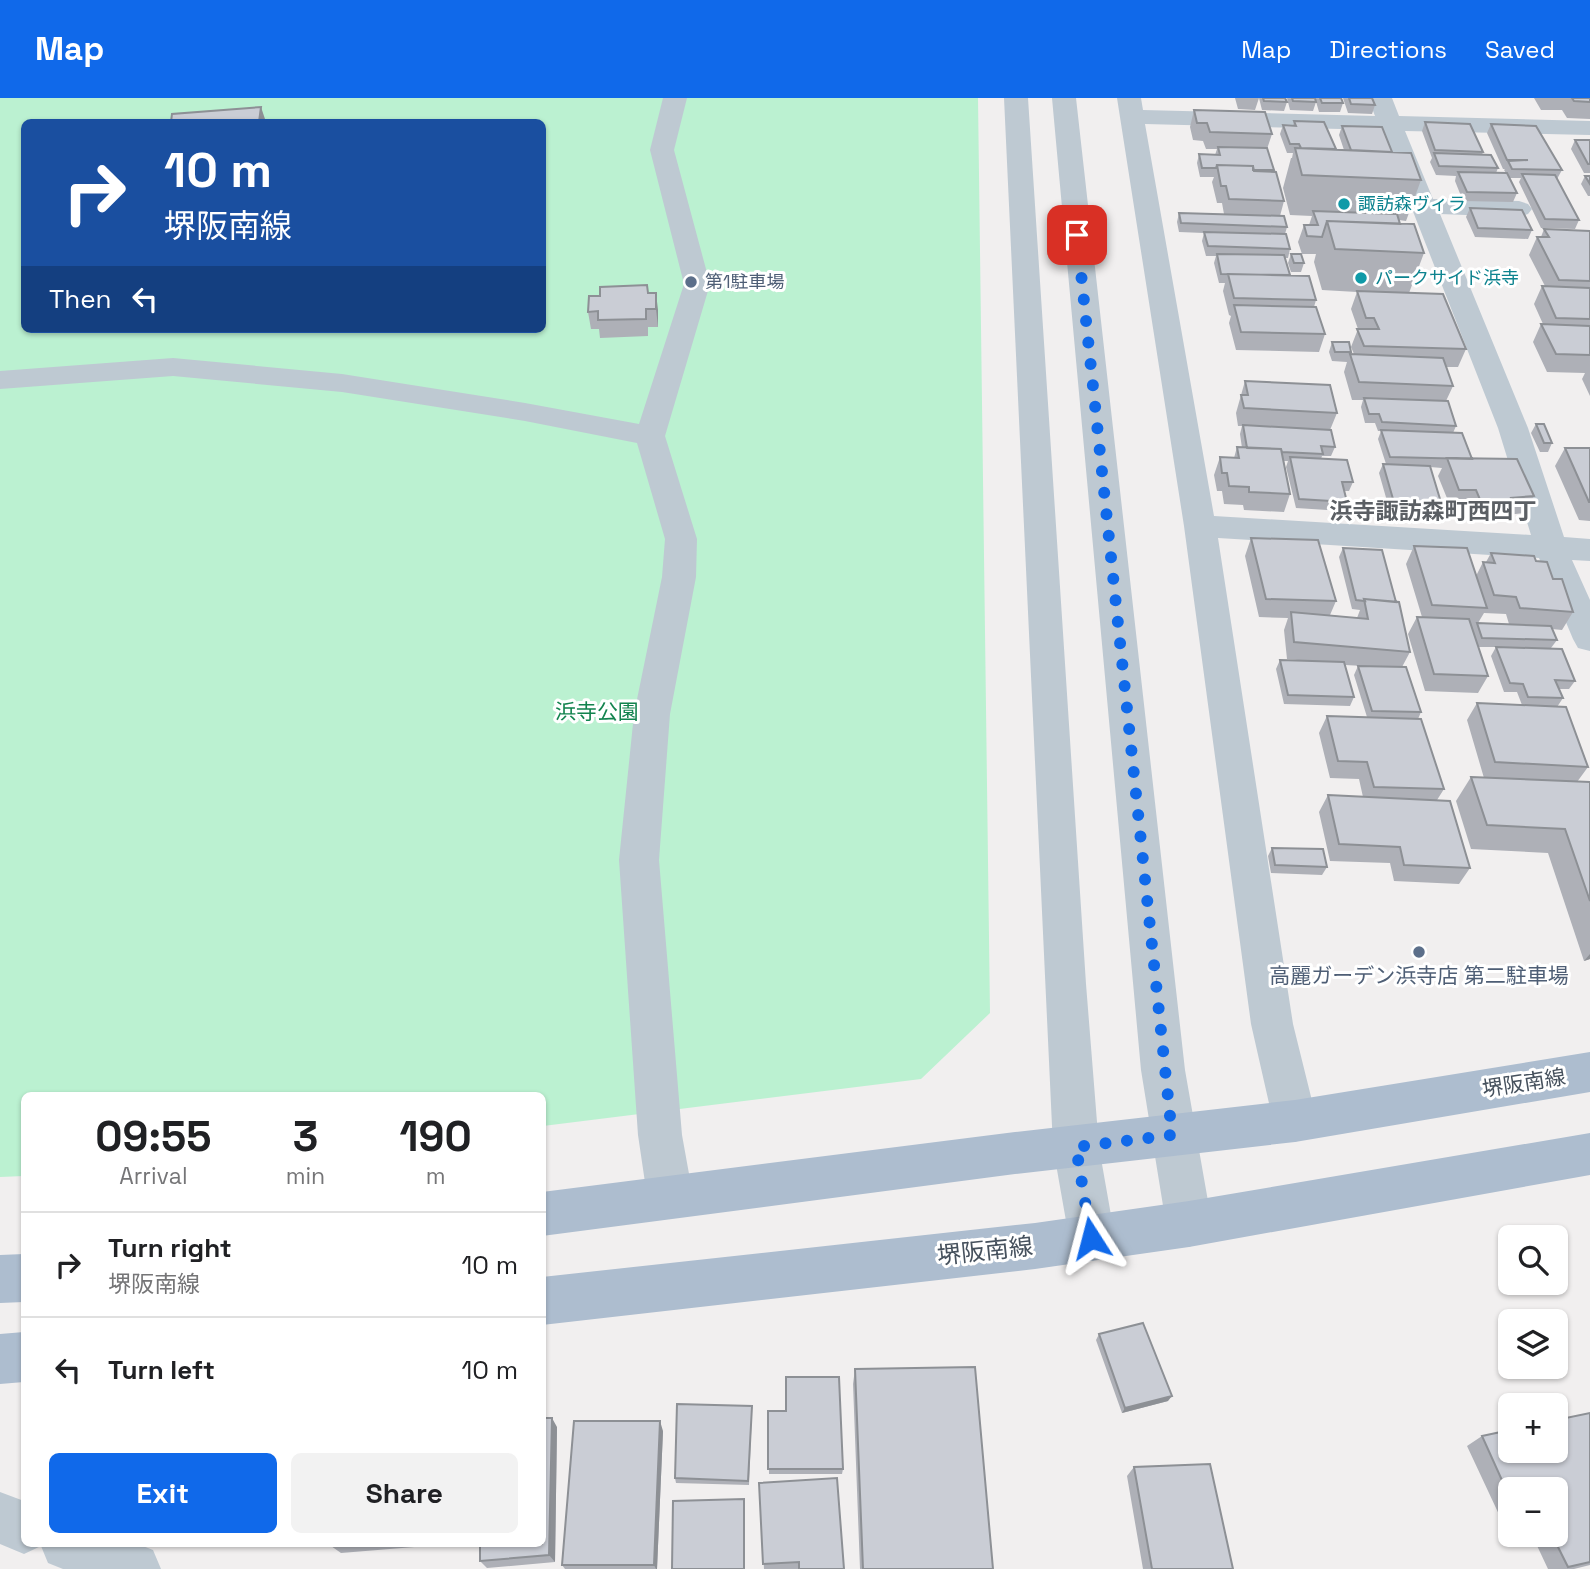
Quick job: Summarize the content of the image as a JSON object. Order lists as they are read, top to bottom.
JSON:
{
  "streets": {
    "main road": ["堺阪南線"]
  },
  "districts": ["浜寺諏訪森町西四丁"],
  "parks": ["浜寺公園"],
  "places": [
    "諏訪森ヴィラ",
    "パークサイド浜寺",
    "第1駐車場",
    "高麗ガーデン浜寺店 第二駐車場"
  ],
  "page": {
    "header": "Map",
    "nav": ["Map", "Directions", "Saved"],
    "turn": ["10 m", "堺阪南線"],
    "then": "Then",
    "eta": [
      "09:55",
      "Arrival",
      "3",
      "min",
      "190",
      "m"
    ],
    "list": [
      {
        "name": "Turn right",
        "note": "堺阪南線",
        "value": "10 m"
      },
      {
        "name": "Turn left",
        "value": "10 m"
      }
    ],
    "map_buttons": ["+", "−"],
    "buttons": ["Exit", "Share"]
  }
}
